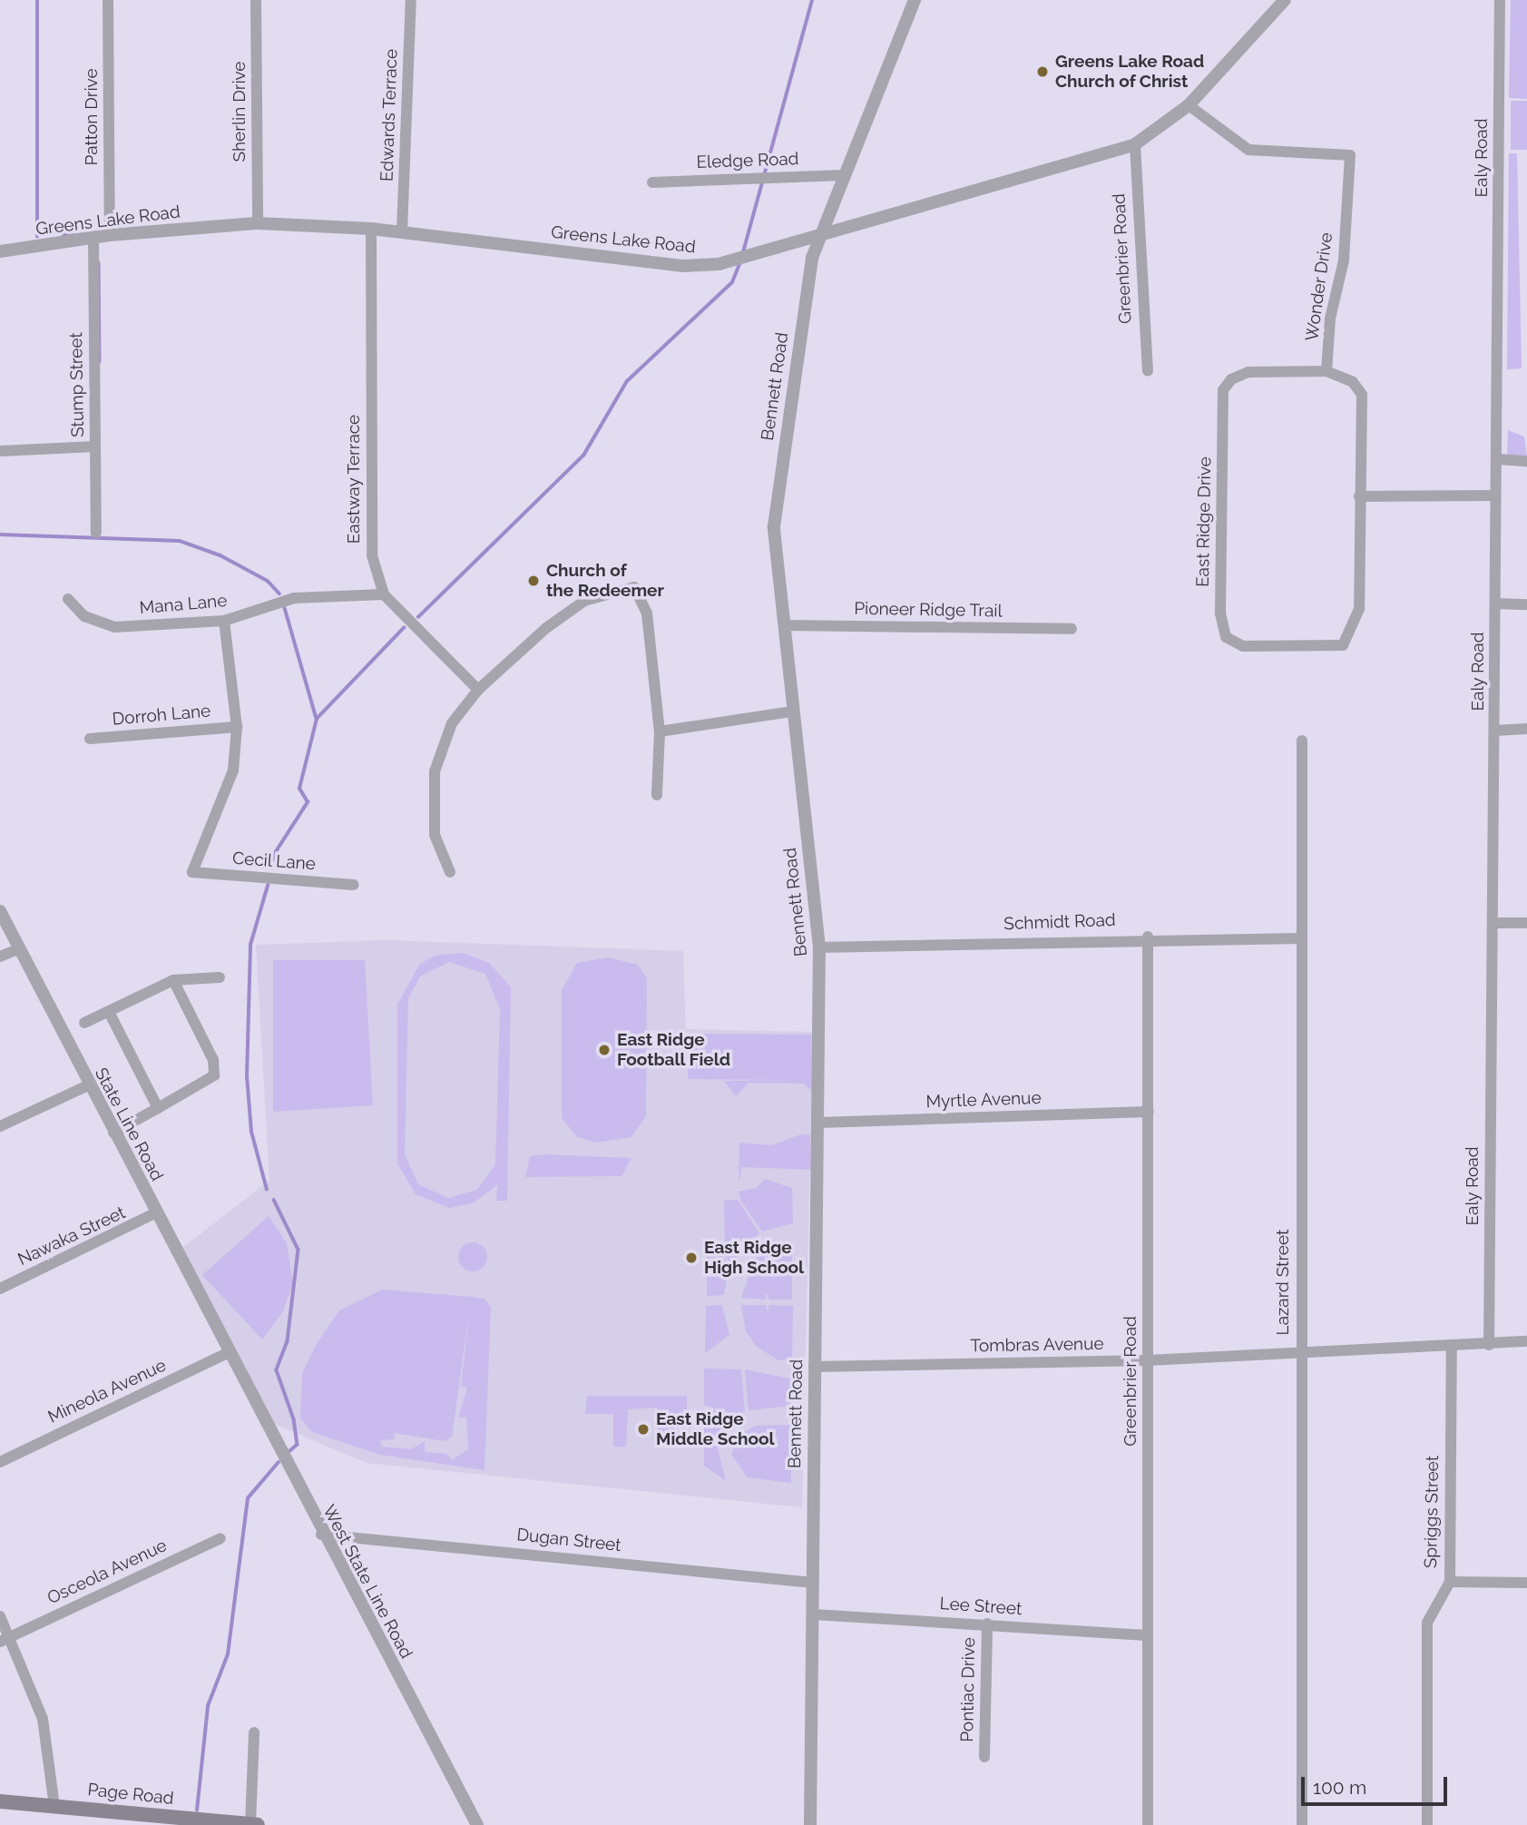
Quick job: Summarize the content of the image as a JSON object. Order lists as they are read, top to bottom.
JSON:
{
  "streets": {
    "main road": ["Page Road"],
    "street": [
      "Sherlin Drive",
      "Edwards Terrace",
      "Patton Drive",
      "Ealy Road",
      "Eledge Road",
      "Greens Lake Road",
      "Greenbrier Road",
      "Wonder Drive",
      "Stump Street",
      "Bennett Road",
      "Eastway Terrace",
      "East Ridge Drive",
      "Mana Lane",
      "Pioneer Ridge Trail",
      "Dorroh Lane",
      "Cecil Lane",
      "Schmidt Road",
      "Myrtle Avenue",
      "State Line Road",
      "Nawaka Street",
      "Lazard Street",
      "Tombras Avenue",
      "Mineola Avenue",
      "Spriggs Street",
      "Dugan Street",
      "Osceola Avenue",
      "West State Line Road",
      "Lee Street",
      "Pontiac Drive"
    ]
  },
  "crossings": [
    ["Sherlin Drive", "Greens Lake Road"],
    ["Edwards Terrace", "Greens Lake Road"],
    ["Patton Drive", "Greens Lake Road"],
    ["Ealy Road", "Tombras Avenue"],
    ["Eledge Road", "Bennett Road"],
    ["Greens Lake Road", "Greenbrier Road"],
    ["Greens Lake Road", "Wonder Drive"],
    ["Greens Lake Road", "Stump Street"],
    ["Greens Lake Road", "Bennett Road"],
    ["Greens Lake Road", "Eastway Terrace"],
    ["Greenbrier Road", "Schmidt Road"],
    ["Greenbrier Road", "Myrtle Avenue"],
    ["Greenbrier Road", "Tombras Avenue"],
    ["Greenbrier Road", "Lee Street"],
    ["Wonder Drive", "East Ridge Drive"],
    ["Bennett Road", "Pioneer Ridge Trail"],
    ["Bennett Road", "Schmidt Road"],
    ["Bennett Road", "Myrtle Avenue"],
    ["Bennett Road", "Tombras Avenue"],
    ["Bennett Road", "Dugan Street"],
    ["Bennett Road", "Lee Street"],
    ["Eastway Terrace", "Mana Lane"],
    ["Dorroh Lane", "Cecil Lane"],
    ["Schmidt Road", "Lazard Street"],
    ["State Line Road", "Nawaka Street"],
    ["State Line Road", "Mineola Avenue"],
    ["State Line Road", "West State Line Road"],
    ["Lazard Street", "Tombras Avenue"],
    ["Tombras Avenue", "Spriggs Street"],
    ["Mineola Avenue", "West State Line Road"],
    ["Dugan Street", "West State Line Road"],
    ["Lee Street", "Pontiac Drive"]
  ],
  "places": [
    "Greens Lake Road Church of Christ",
    "Church of the Redeemer",
    "East Ridge Football Field",
    "East Ridge High School",
    "East Ridge Middle School"
  ],
  "scale_bar": "100 m"
}
